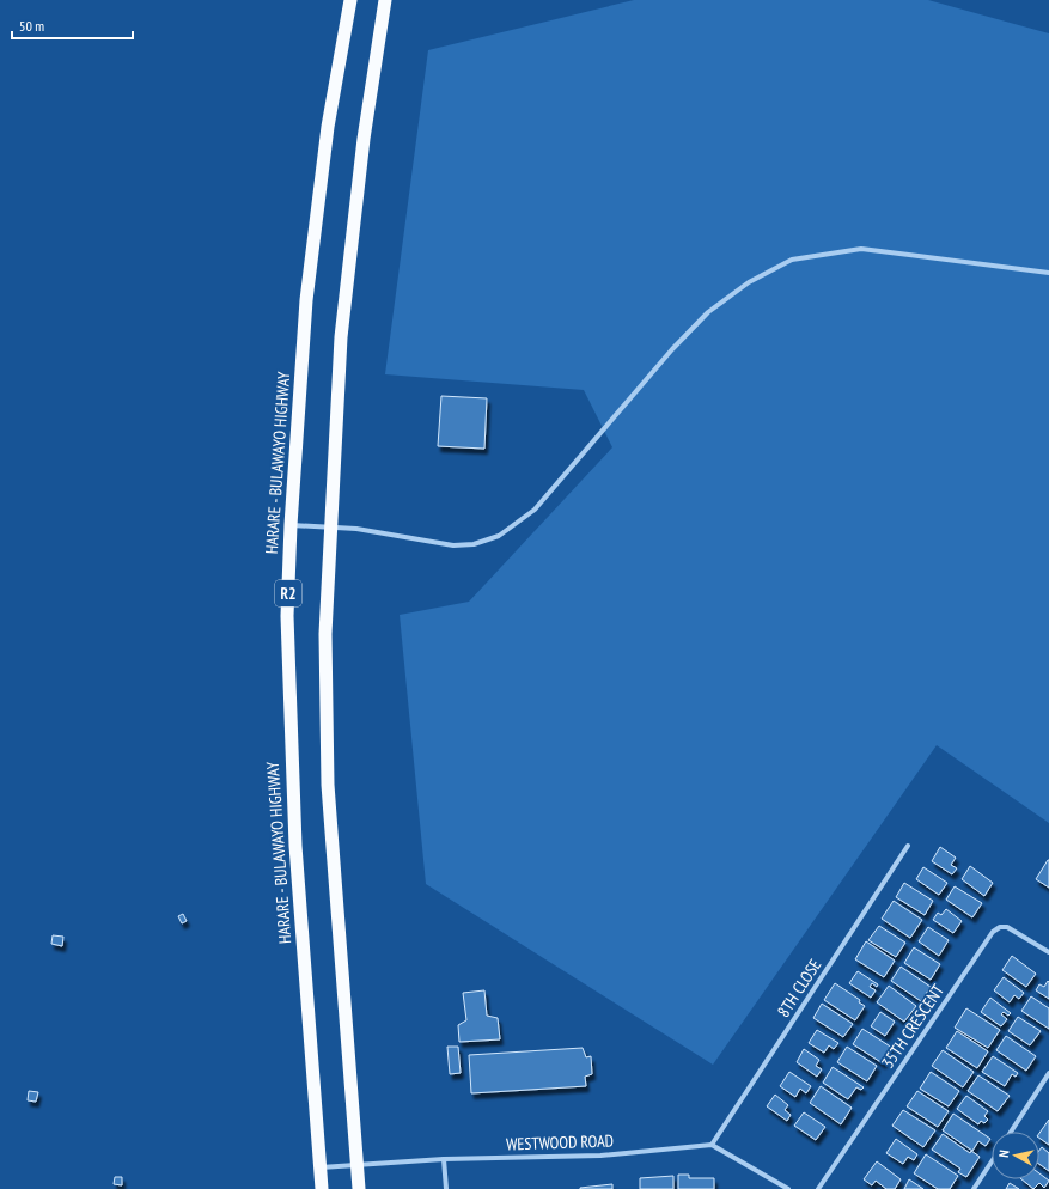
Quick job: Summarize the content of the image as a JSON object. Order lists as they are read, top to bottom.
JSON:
{
  "streets": {
    "highway": ["HARARE - BULAWAYO HIGHWAY", "R2"],
    "street": ["8TH CLOSE", "35TH CRESCENT", "WESTWOOD ROAD"]
  },
  "crossings": [
    ["HARARE - BULAWAYO HIGHWAY", "WESTWOOD ROAD"],
    ["8TH CLOSE", "WESTWOOD ROAD"]
  ],
  "scale_bar": "50 m",
  "north": "left"
}
